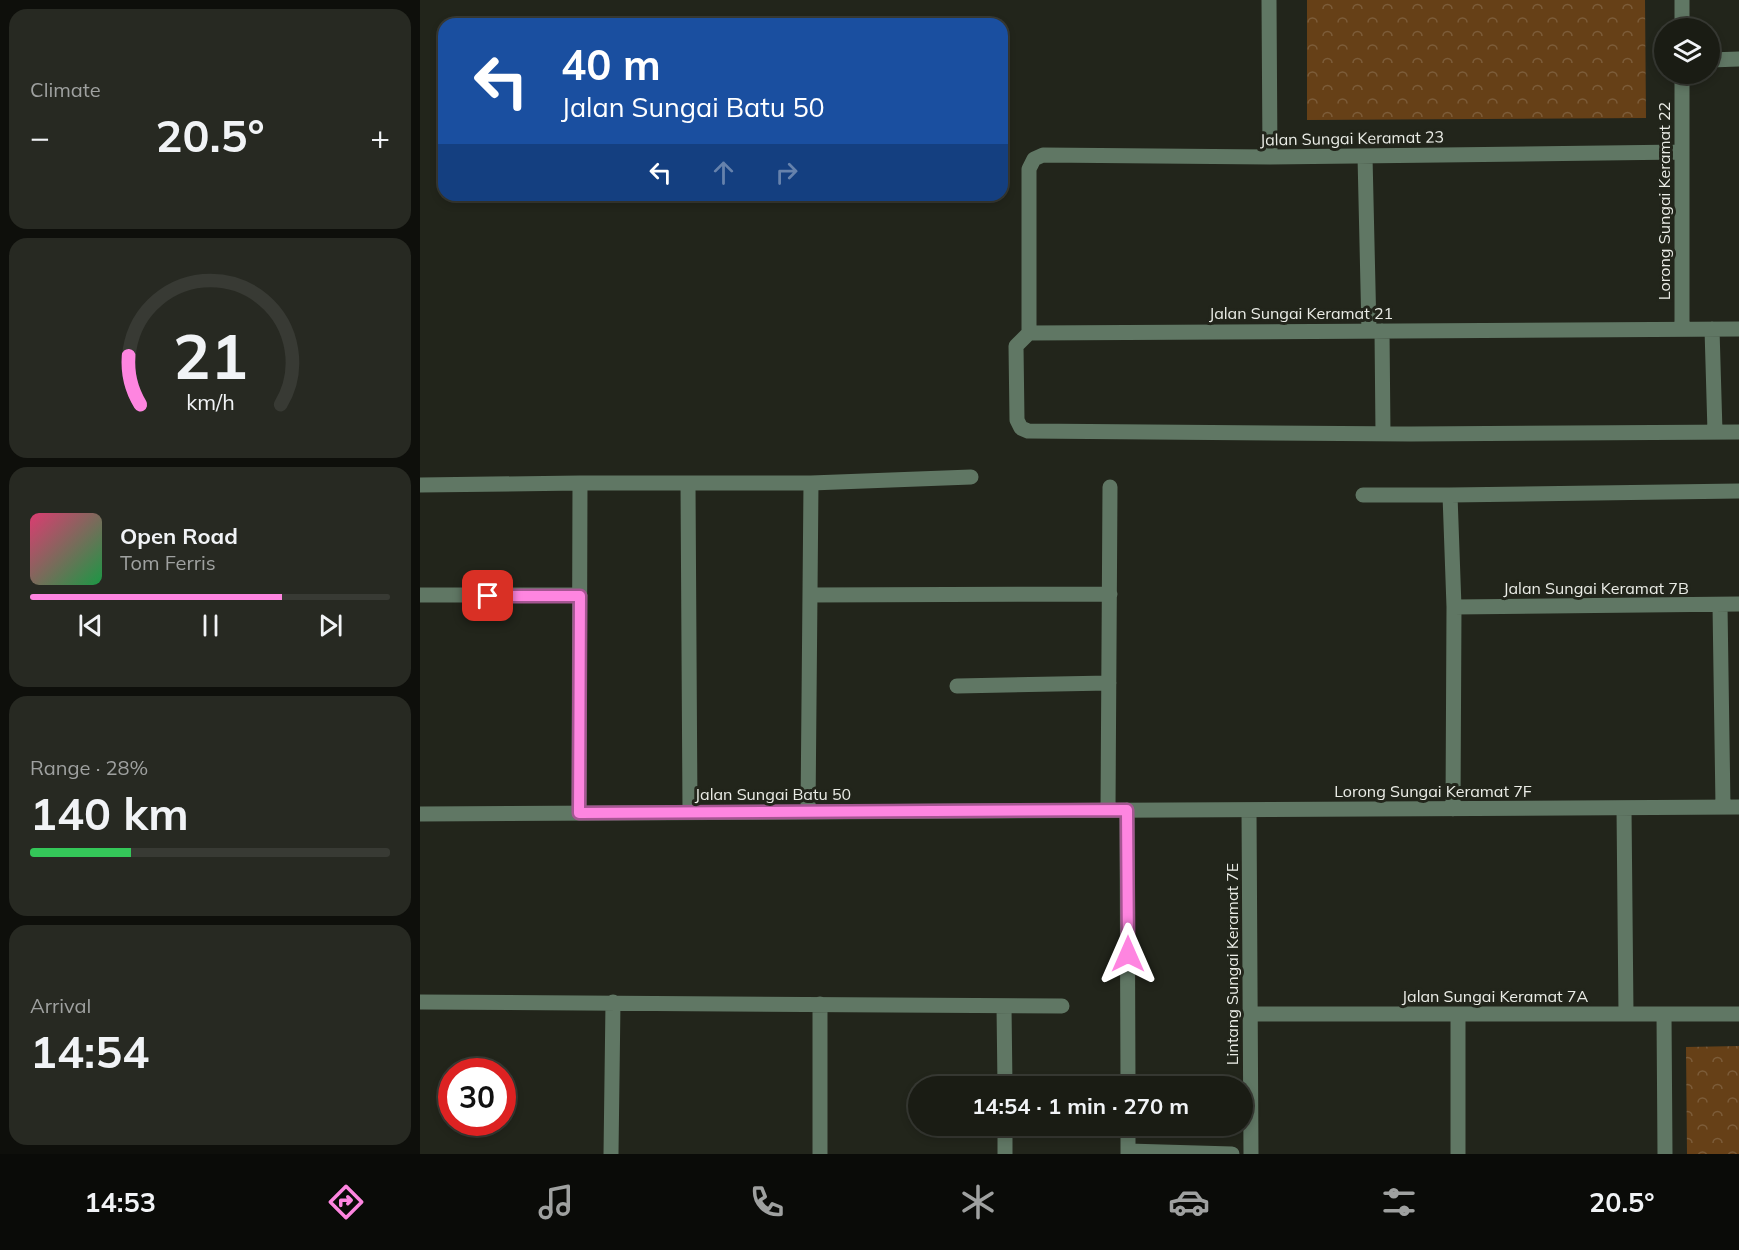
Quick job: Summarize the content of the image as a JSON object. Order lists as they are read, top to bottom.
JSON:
{
  "streets": {
    "street": [
      "Jalan Sungai Keramat 23",
      "Lorong Sungai Keramat 22",
      "Jalan Sungai Keramat 21",
      "Jalan Sungai Keramat 7B",
      "Lorong Sungai Keramat 7F",
      "Jalan Sungai Batu 50",
      "Lintang Sungai Keramat 7E",
      "Jalan Sungai Keramat 7A"
    ]
  },
  "crossings": [
    ["Jalan Sungai Keramat 23", "Lorong Sungai Keramat 22"],
    ["Jalan Sungai Keramat 23", "Jalan Sungai Keramat 21"],
    ["Lorong Sungai Keramat 22", "Jalan Sungai Keramat 21"],
    ["Lorong Sungai Keramat 7F", "Jalan Sungai Batu 50"],
    ["Lorong Sungai Keramat 7F", "Lintang Sungai Keramat 7E"],
    ["Lintang Sungai Keramat 7E", "Jalan Sungai Keramat 7A"]
  ],
  "page": {
    "tile": [
      "Climate",
      ["Range · 28%", "140 km"],
      ["Arrival", "14:54"]
    ],
    "turn": ["40 m", "Jalan Sungai Batu 50"],
    "heat": ["−", "20.5°", "+"],
    "song": ["Open Road", "Tom Ferris"],
    "limit": "30",
    "trip": "14:54 · 1 min · 270 m",
    "tabs": ["14:53", "20.5°"],
    "gauge": ["21", "km/h"]
  }
}
